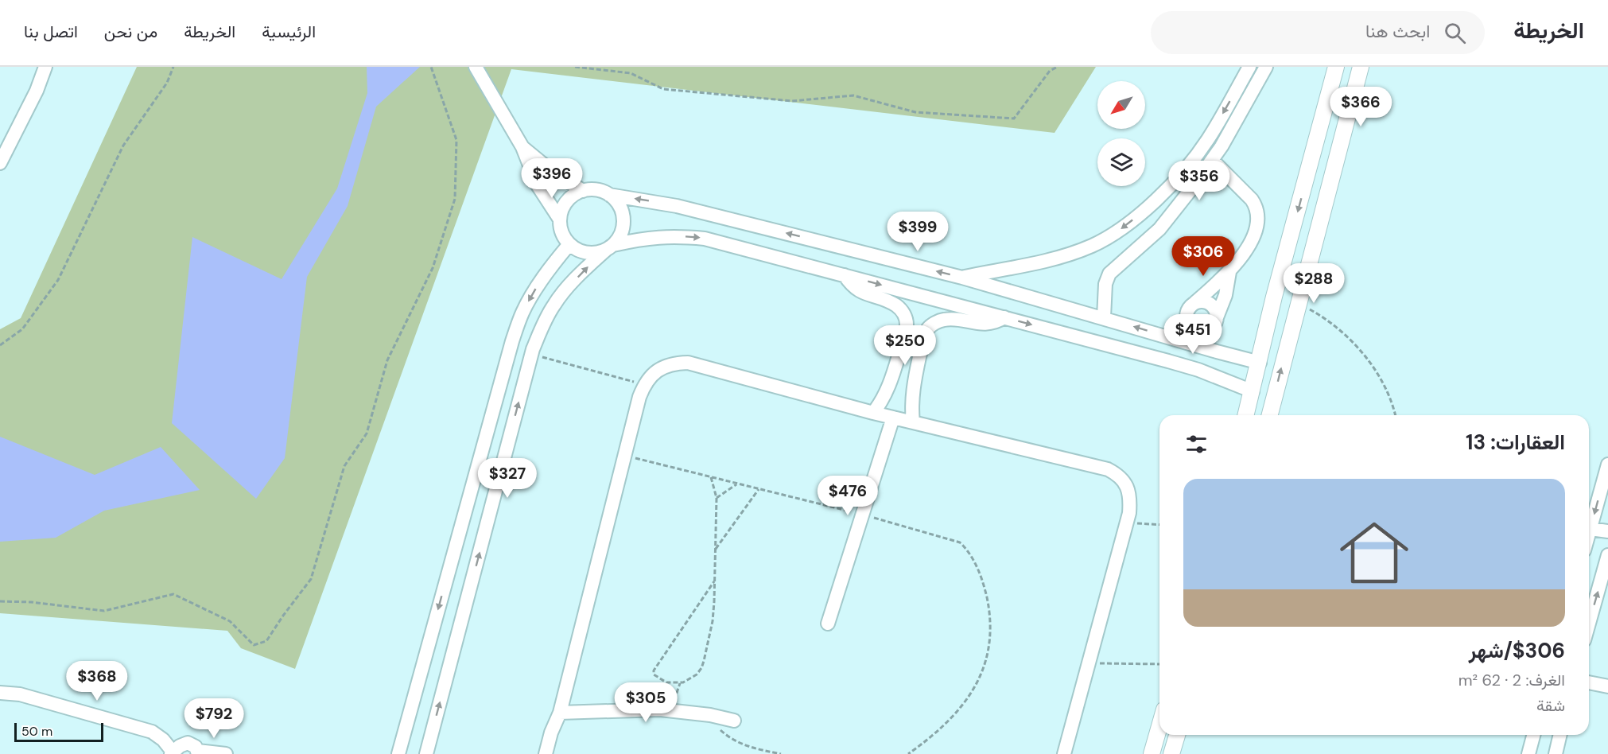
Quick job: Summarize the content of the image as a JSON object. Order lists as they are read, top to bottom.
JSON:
{
  "scale_bar": "50 m",
  "north": "bottom left",
  "page": {
    "header": "الخريطة",
    "search": "ابحث هنا",
    "nav": [
      "الرئيسية",
      "الخريطة",
      "من نحن",
      "اتصل بنا"
    ],
    "price": [
      "$366",
      "$396",
      "$356",
      "$399",
      "$306",
      "$288",
      "$451",
      "$250",
      "$327",
      "$476",
      "$368",
      "$305",
      "$792"
    ],
    "heading": "العقارات: 13",
    "list": [
      {
        "name": "$306/شهر",
        "note": "الغرف: 2 · 62 m² · شقة"
      }
    ],
    "scale": "50 m"
  }
}
